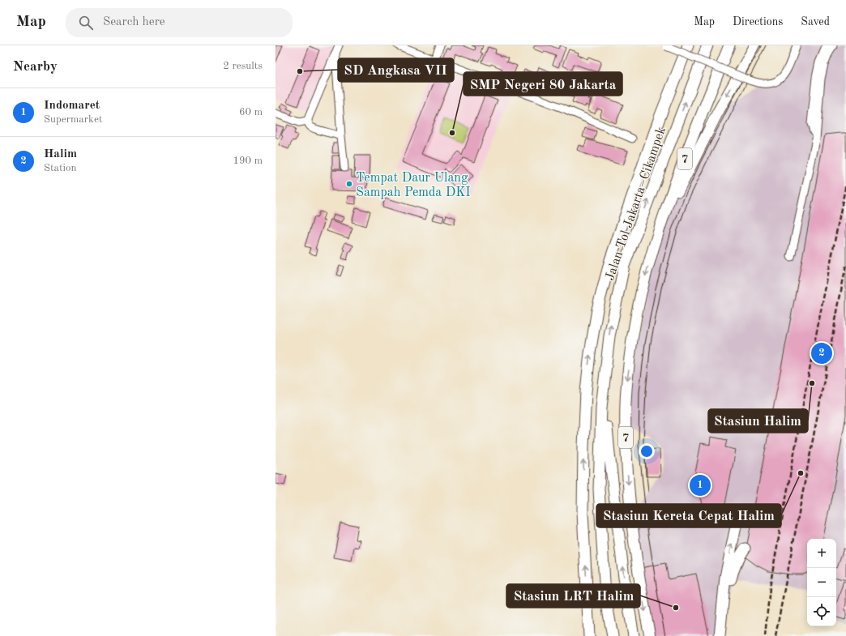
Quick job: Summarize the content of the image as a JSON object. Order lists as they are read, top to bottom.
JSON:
{
  "streets": {
    "highway": ["7", "Jalan Tol Jakarta–Cikampek"]
  },
  "places": [
    "SD Angkasa VII",
    "SMP Negeri 80 Jakarta",
    "Tempat Daur Ulang Sampah Pemda DKI",
    "Stasiun Halim",
    "Stasiun Kereta Cepat Halim",
    "Stasiun LRT Halim"
  ],
  "page": {
    "header": "Map",
    "search": "Search here",
    "nav": ["Map", "Directions", "Saved"],
    "heading": ["Nearby", "2 results"],
    "list": [
      {
        "mark": "1",
        "name": "Indomaret",
        "note": "Supermarket",
        "value": "60 m"
      },
      {
        "mark": "2",
        "name": "Halim",
        "note": "Station",
        "value": "190 m"
      }
    ],
    "pins": ["2", "1"],
    "map_buttons": ["+", "−"]
  }
}
